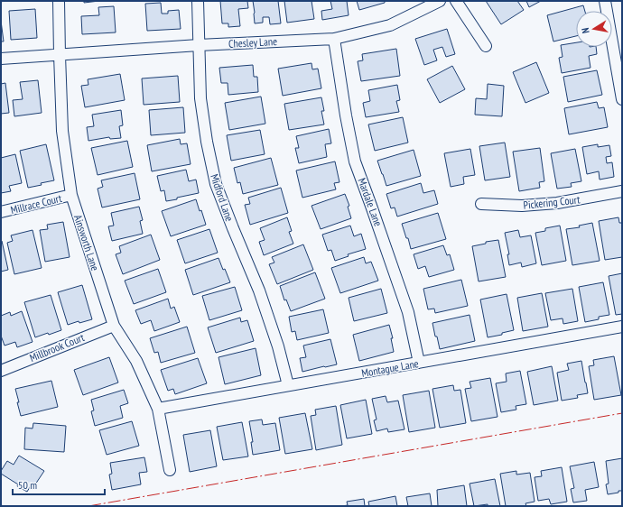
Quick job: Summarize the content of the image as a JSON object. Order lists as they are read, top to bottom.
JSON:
{
  "streets": {
    "street": [
      "Chesley Lane",
      "Midford Lane",
      "Mardale Lane",
      "Pickering Court",
      "Millrace Court",
      "Ainsworth Lane",
      "Millbrook Court",
      "Montague Lane"
    ]
  },
  "crossings": [
    ["Chesley Lane", "Midford Lane"],
    ["Chesley Lane", "Mardale Lane"],
    ["Chesley Lane", "Ainsworth Lane"],
    ["Midford Lane", "Montague Lane"],
    ["Mardale Lane", "Montague Lane"],
    ["Millrace Court", "Ainsworth Lane"],
    ["Ainsworth Lane", "Millbrook Court"],
    ["Ainsworth Lane", "Montague Lane"]
  ],
  "scale_bar": "50 m",
  "north": "left"
}
